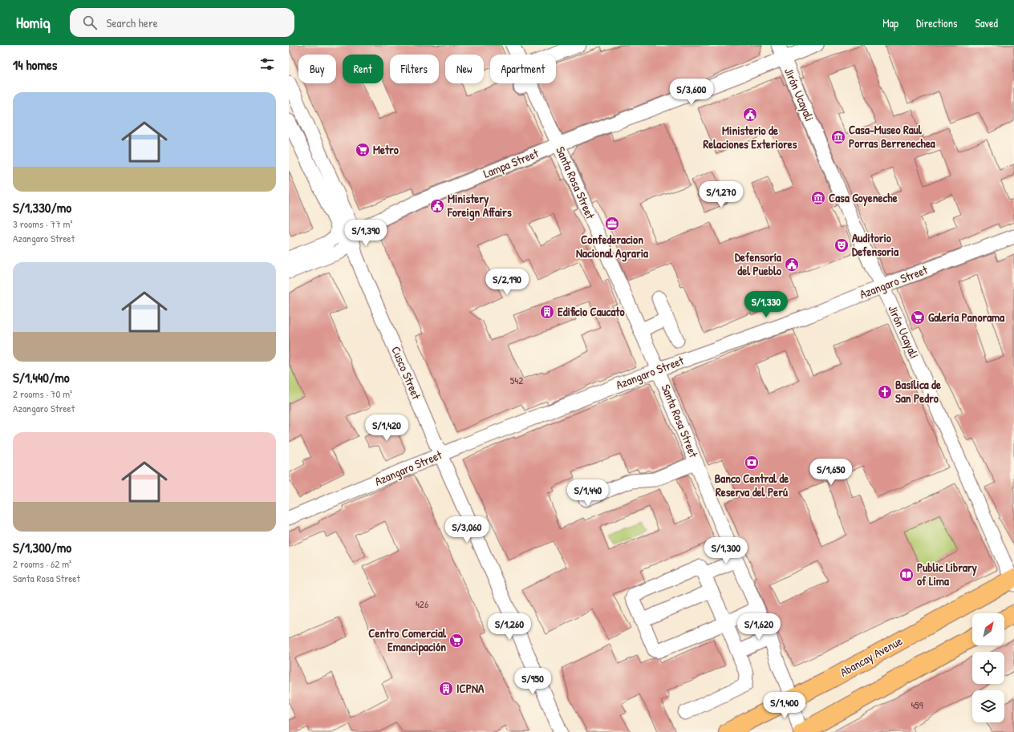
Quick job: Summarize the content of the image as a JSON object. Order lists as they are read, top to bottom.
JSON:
{
  "streets": {
    "main road": ["Abancay Avenue"],
    "street": [
      "Jirón Ucayali",
      "Lampa Street",
      "Santa Rosa Street",
      "Azangaro Street",
      "Cusco Street"
    ]
  },
  "crossings": [
    ["Jirón Ucayali", "Lampa Street"],
    ["Jirón Ucayali", "Azangaro Street"],
    ["Jirón Ucayali", "Abancay Avenue"],
    ["Lampa Street", "Santa Rosa Street"],
    ["Lampa Street", "Cusco Street"],
    ["Santa Rosa Street", "Azangaro Street"],
    ["Santa Rosa Street", "Abancay Avenue"],
    ["Azangaro Street", "Cusco Street"]
  ],
  "places": {
    "public building": ["Ministerio de Relaciones Exteriores", "Ministery Foreign Affairs", "Defensoría del Pueblo"],
    "museum": ["Casa-Museo Raul Porras Berrenechea", "Casa Goyeneche"],
    "supermarket": ["Metro", "Galería Panorama", "Centro Comercial Emancipación"],
    "office": ["Confederacion Nacional Agraria"],
    "theatre": ["Auditorio Defensoria"],
    "building": ["Edificio Caucato", "ICPNA"],
    "church": ["Basílica de San Pedro"],
    "bank": ["Banco Central de Reserva del Perú"],
    "library": ["Public Library of Lima"]
  },
  "house_numbers": ["542", "426", "459"],
  "north": "top right",
  "page": {
    "header": "Homiq",
    "search": "Search here",
    "nav": ["Map", "Directions", "Saved"],
    "heading": "14 homes",
    "chip": [
      "Buy",
      "Rent",
      "Filters",
      "New",
      "Apartment"
    ],
    "price": [
      "S/3,600",
      "S/1,270",
      "S/1,390",
      "S/2,190",
      "S/1,330",
      "S/1,420",
      "S/1,650",
      "S/1,440",
      "S/3,060",
      "S/1,300",
      "S/1,260",
      "S/1,620",
      "S/950",
      "S/1,400"
    ],
    "list": [
      {
        "name": "S/1,330/mo",
        "note": "3 rooms · 77 m² · Azangaro Street"
      },
      {
        "name": "S/1,440/mo",
        "note": "2 rooms · 70 m² · Azangaro Street"
      },
      {
        "name": "S/1,300/mo",
        "note": "2 rooms · 62 m² · Santa Rosa Street"
      }
    ]
  }
}
